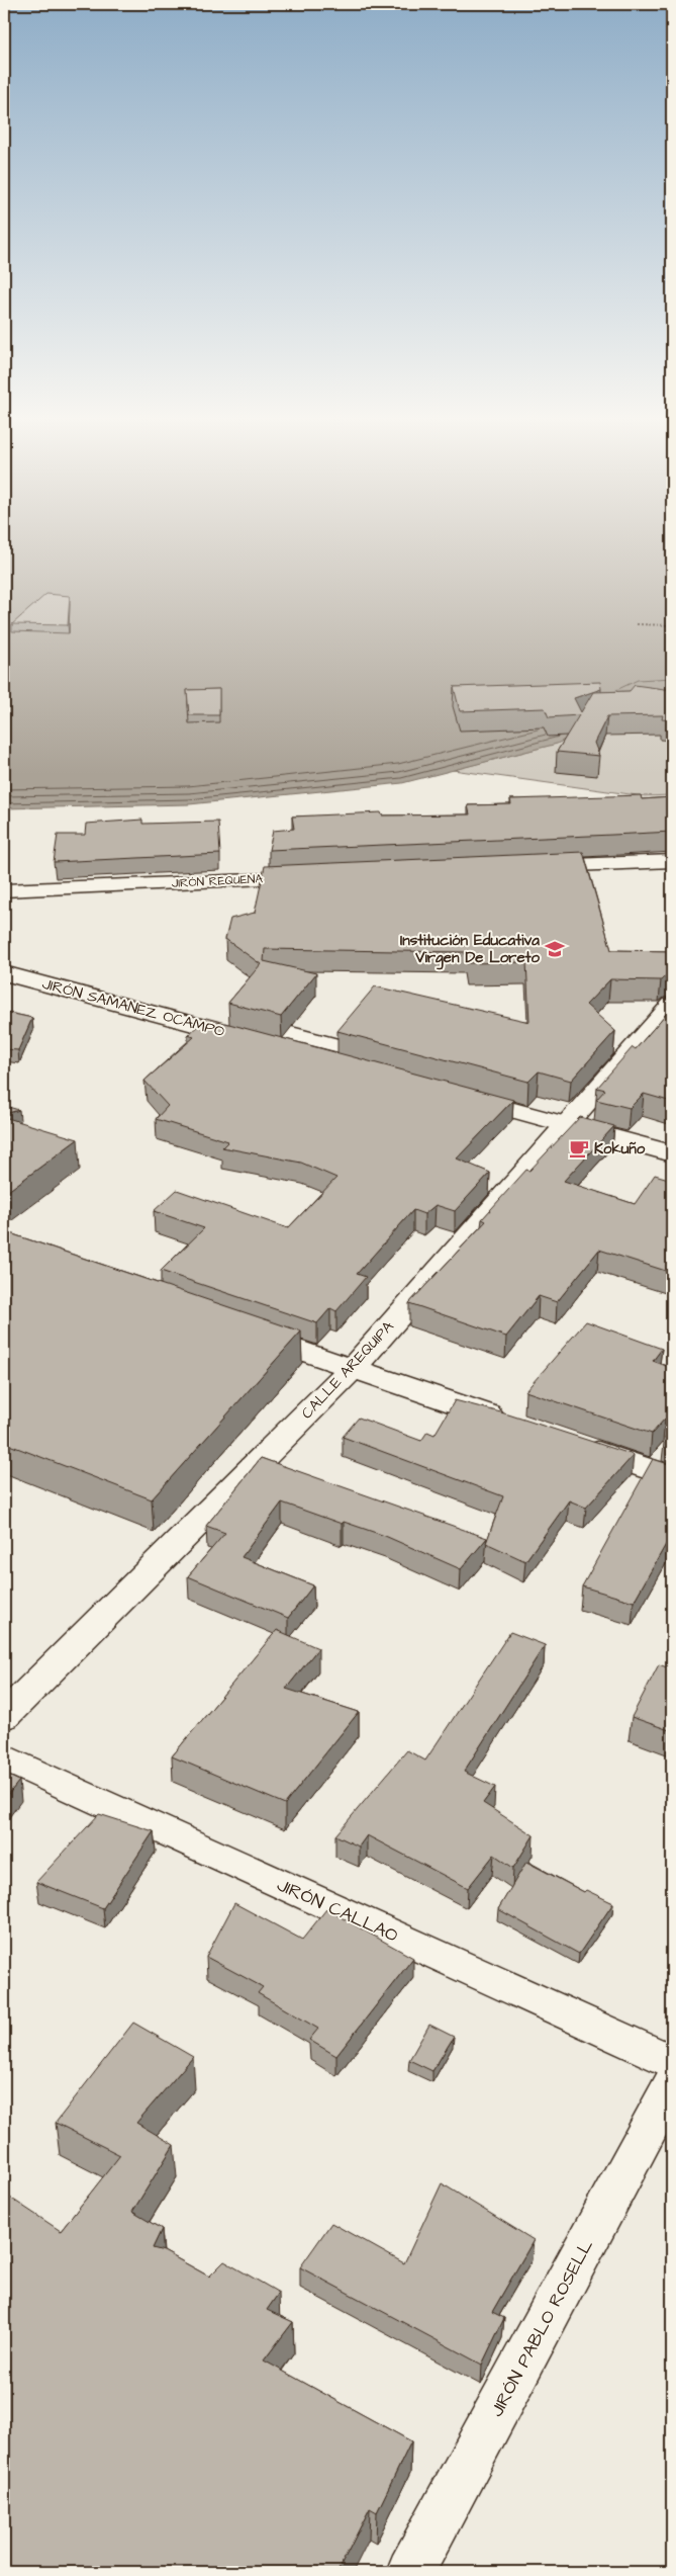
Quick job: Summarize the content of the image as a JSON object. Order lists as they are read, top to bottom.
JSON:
{
  "streets": {
    "street": [
      "JIRÓN REQUENA",
      "JIRÓN SAMANEZ OCAMPO",
      "CALLE AREQUIPA",
      "JIRÓN CALLAO",
      "JIRÓN PABLO ROSELL"
    ]
  },
  "places": {
    "school or university": ["Institución Educativa Virgen De Loreto"],
    "cafe": ["Kokuño"]
  }
}
